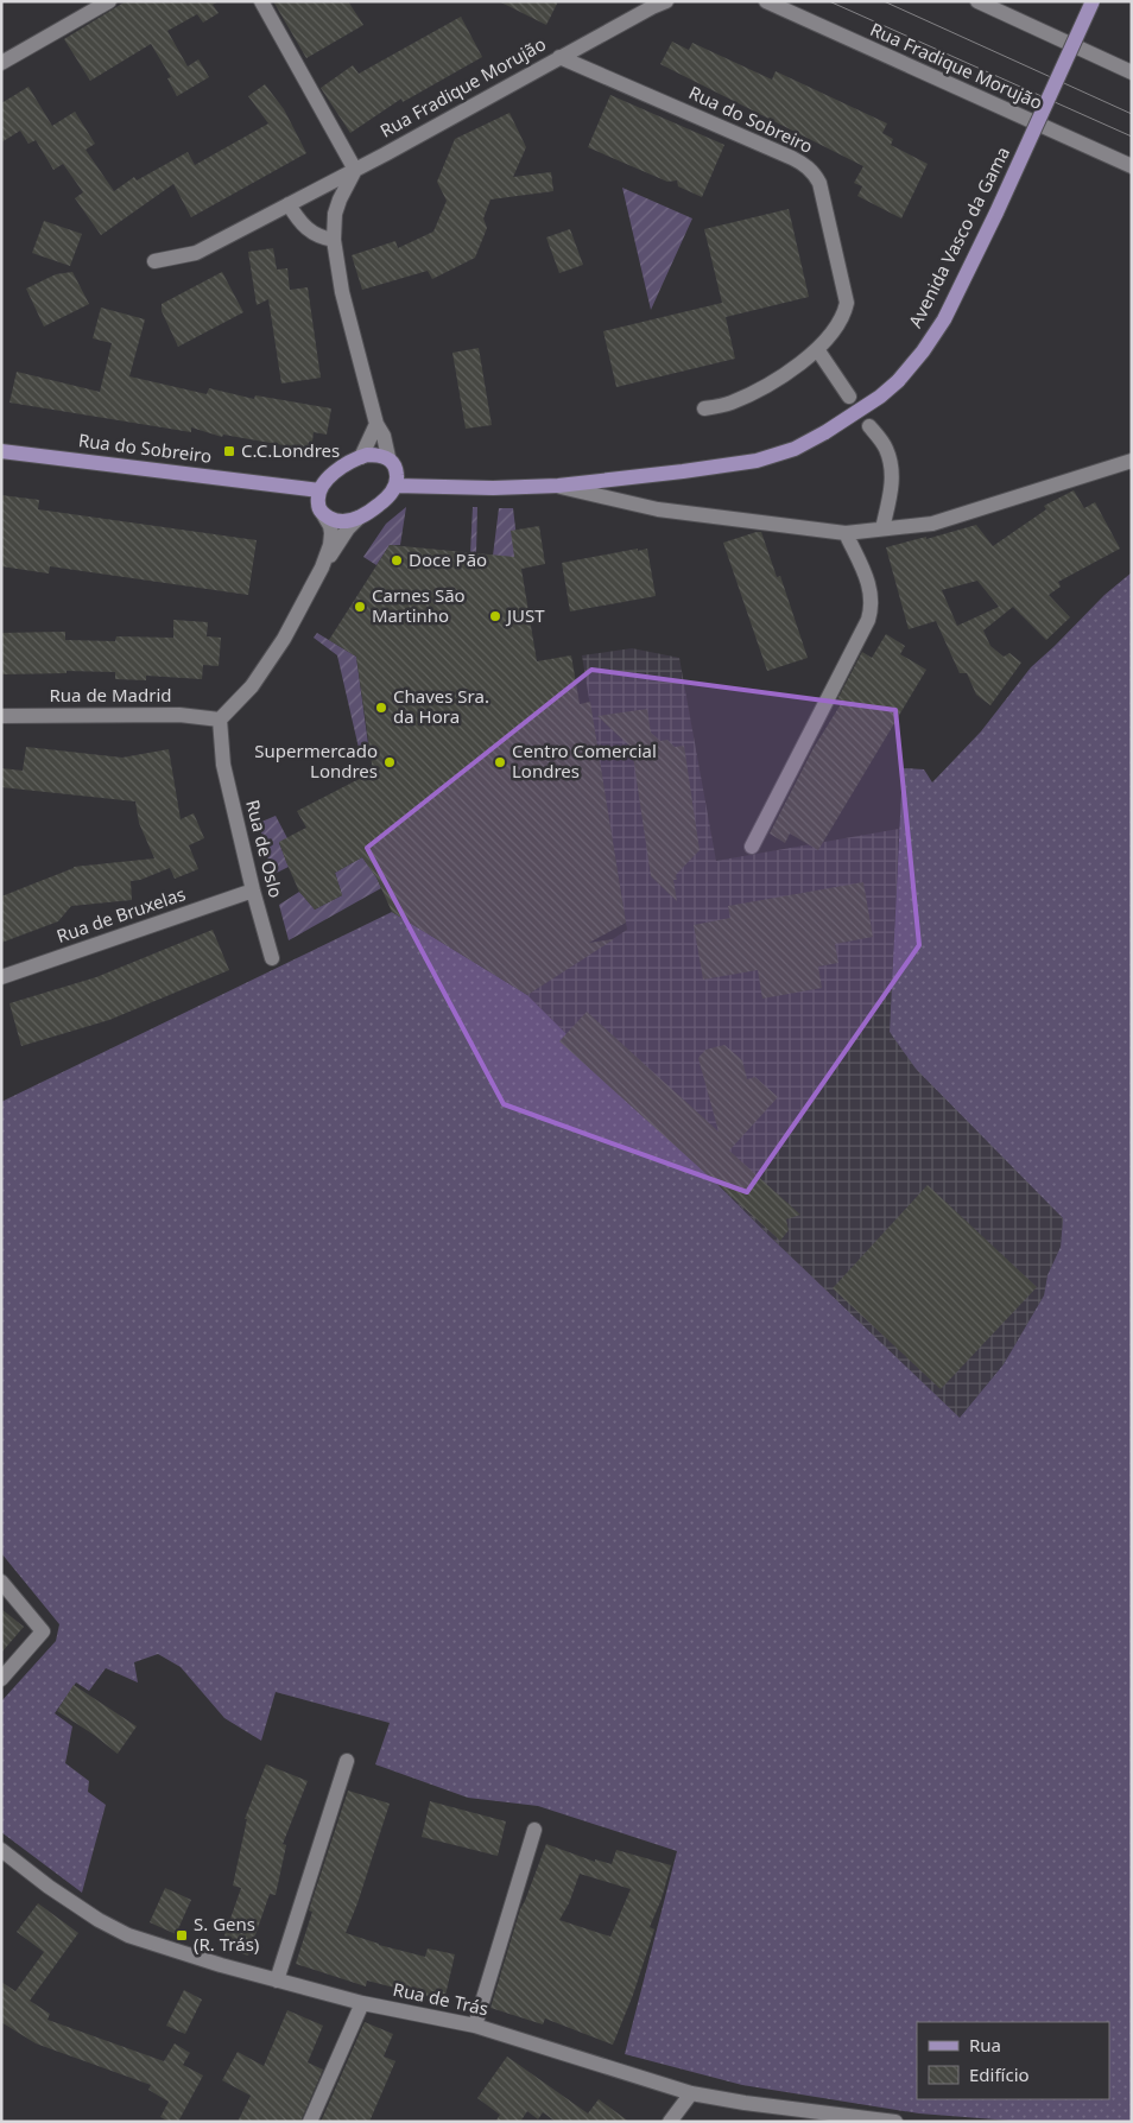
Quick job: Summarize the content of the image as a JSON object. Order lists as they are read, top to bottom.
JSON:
{
  "streets": {
    "main road": ["Rua do Sobreiro", "Avenida Vasco da Gama"],
    "street": [
      "Rua Fradique Morujão",
      "Rua de Madrid",
      "Rua de Oslo",
      "Rua de Bruxelas",
      "Rua de Trás"
    ]
  },
  "crossings": [
    ["Rua Fradique Morujão", "Rua do Sobreiro"],
    ["Rua de Madrid", "Rua de Oslo"],
    ["Rua de Oslo", "Rua de Bruxelas"]
  ],
  "places": {
    "transit": ["C.C.Londres", "S. Gens (R. Trás)"],
    "other": [
      "Doce Pão",
      "Carnes São Martinho",
      "JUST",
      "Chaves Sra. da Hora",
      "Supermercado Londres",
      "Centro Comercial Londres"
    ]
  },
  "legend": ["Rua", "Edifício"]
}
